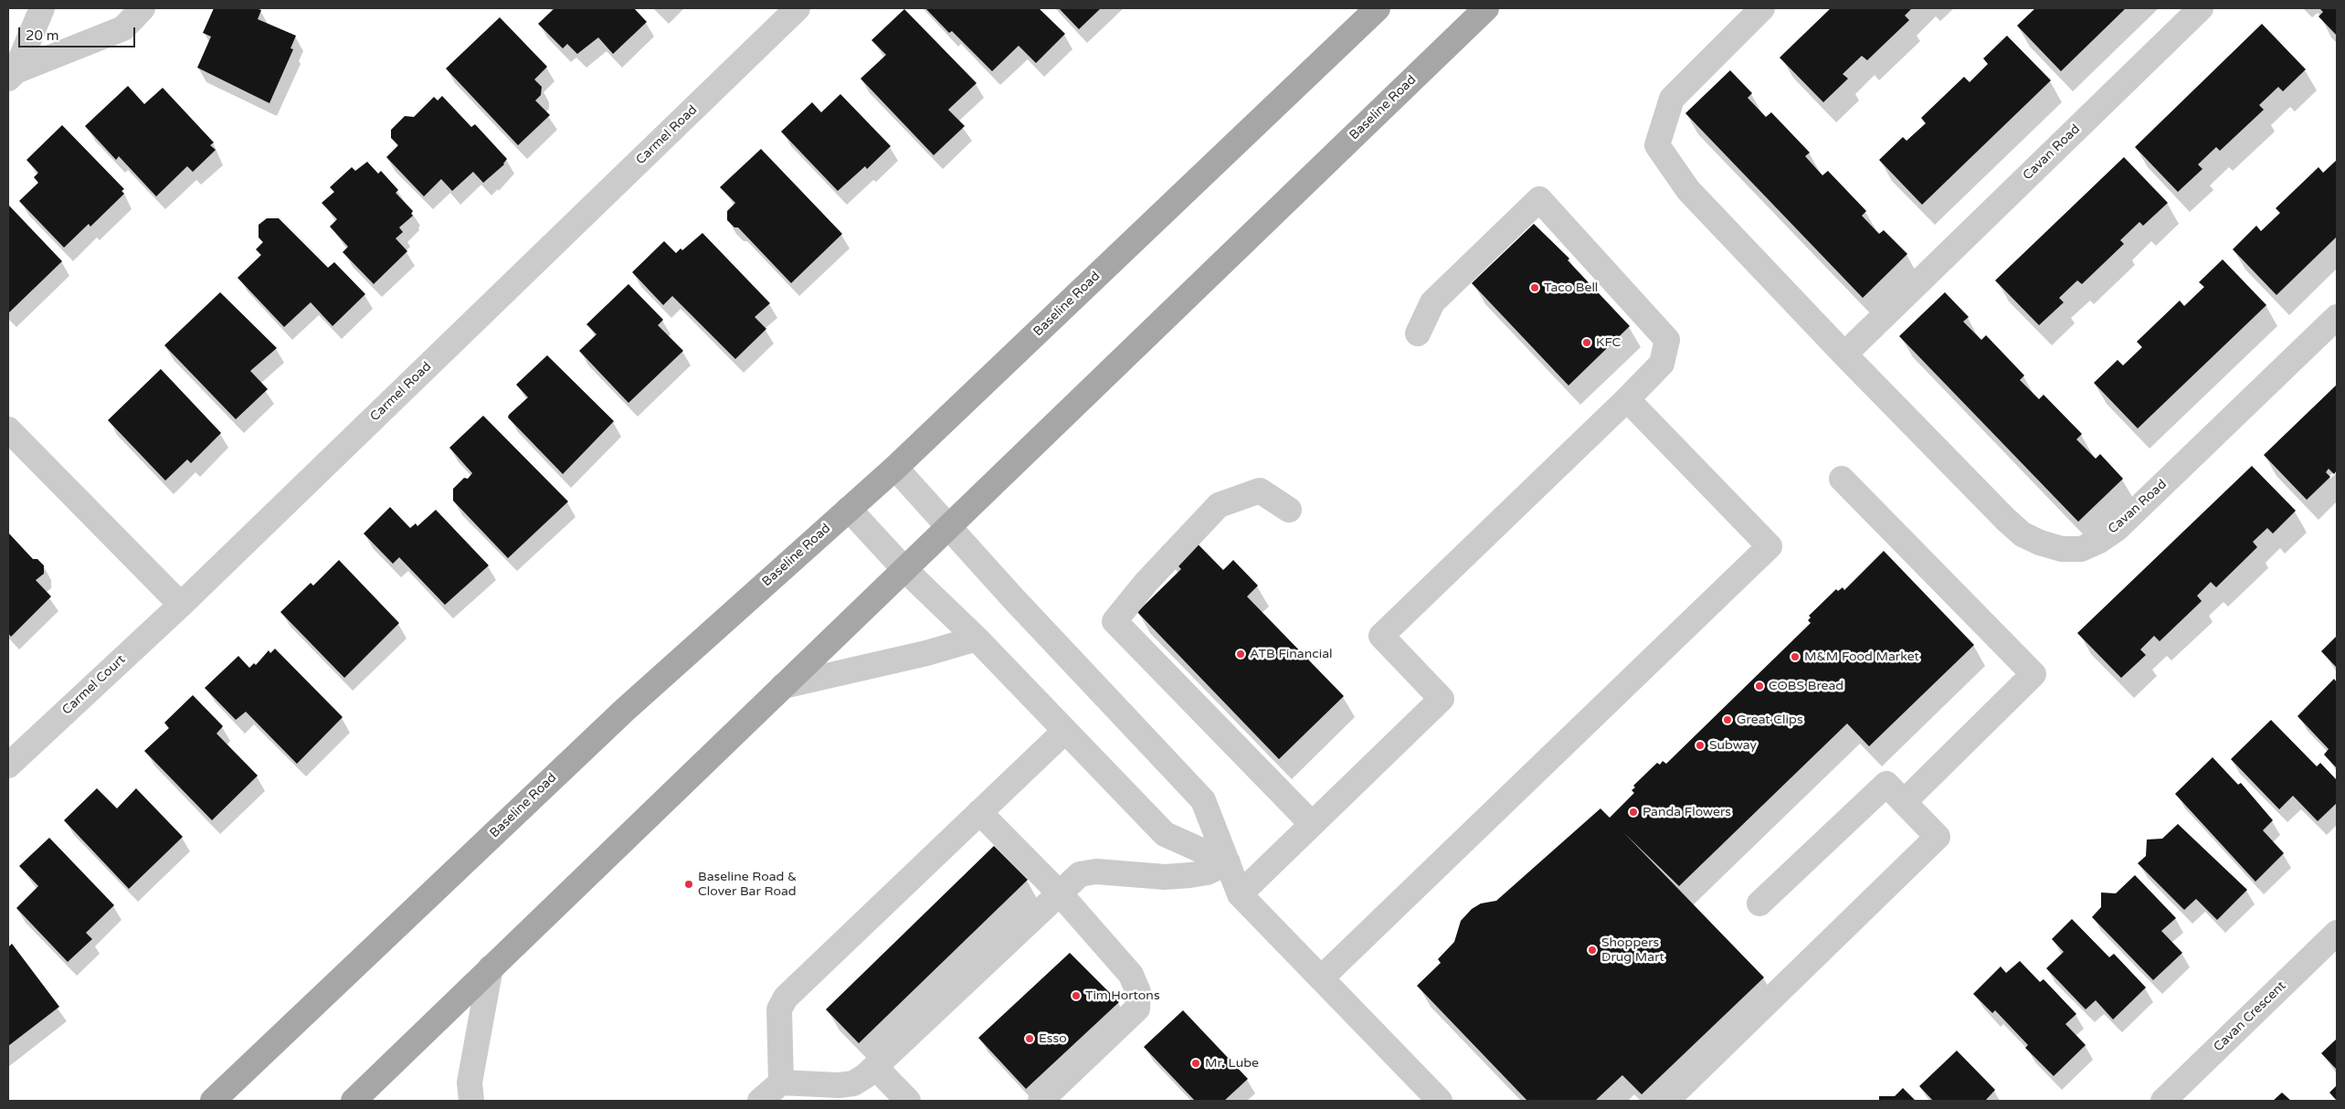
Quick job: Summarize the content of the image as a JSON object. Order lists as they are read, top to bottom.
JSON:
{
  "streets": {
    "main road": ["Baseline Road"],
    "street": [
      "Carmel Road",
      "Cavan Road",
      "Carmel Court",
      "Cavan Crescent"
    ]
  },
  "crossings": [
    ["Carmel Road", "Carmel Court"]
  ],
  "places": [
    "Taco Bell",
    "KFC",
    "ATB Financial",
    "M&M Food Market",
    "COBS Bread",
    "Great Clips",
    "Subway",
    "Panda Flowers",
    "Baseline Road & Clover Bar Road",
    "Shoppers Drug Mart",
    "Tim Hortons",
    "Esso",
    "Mr. Lube"
  ],
  "scale_bar": "20 m"
}
